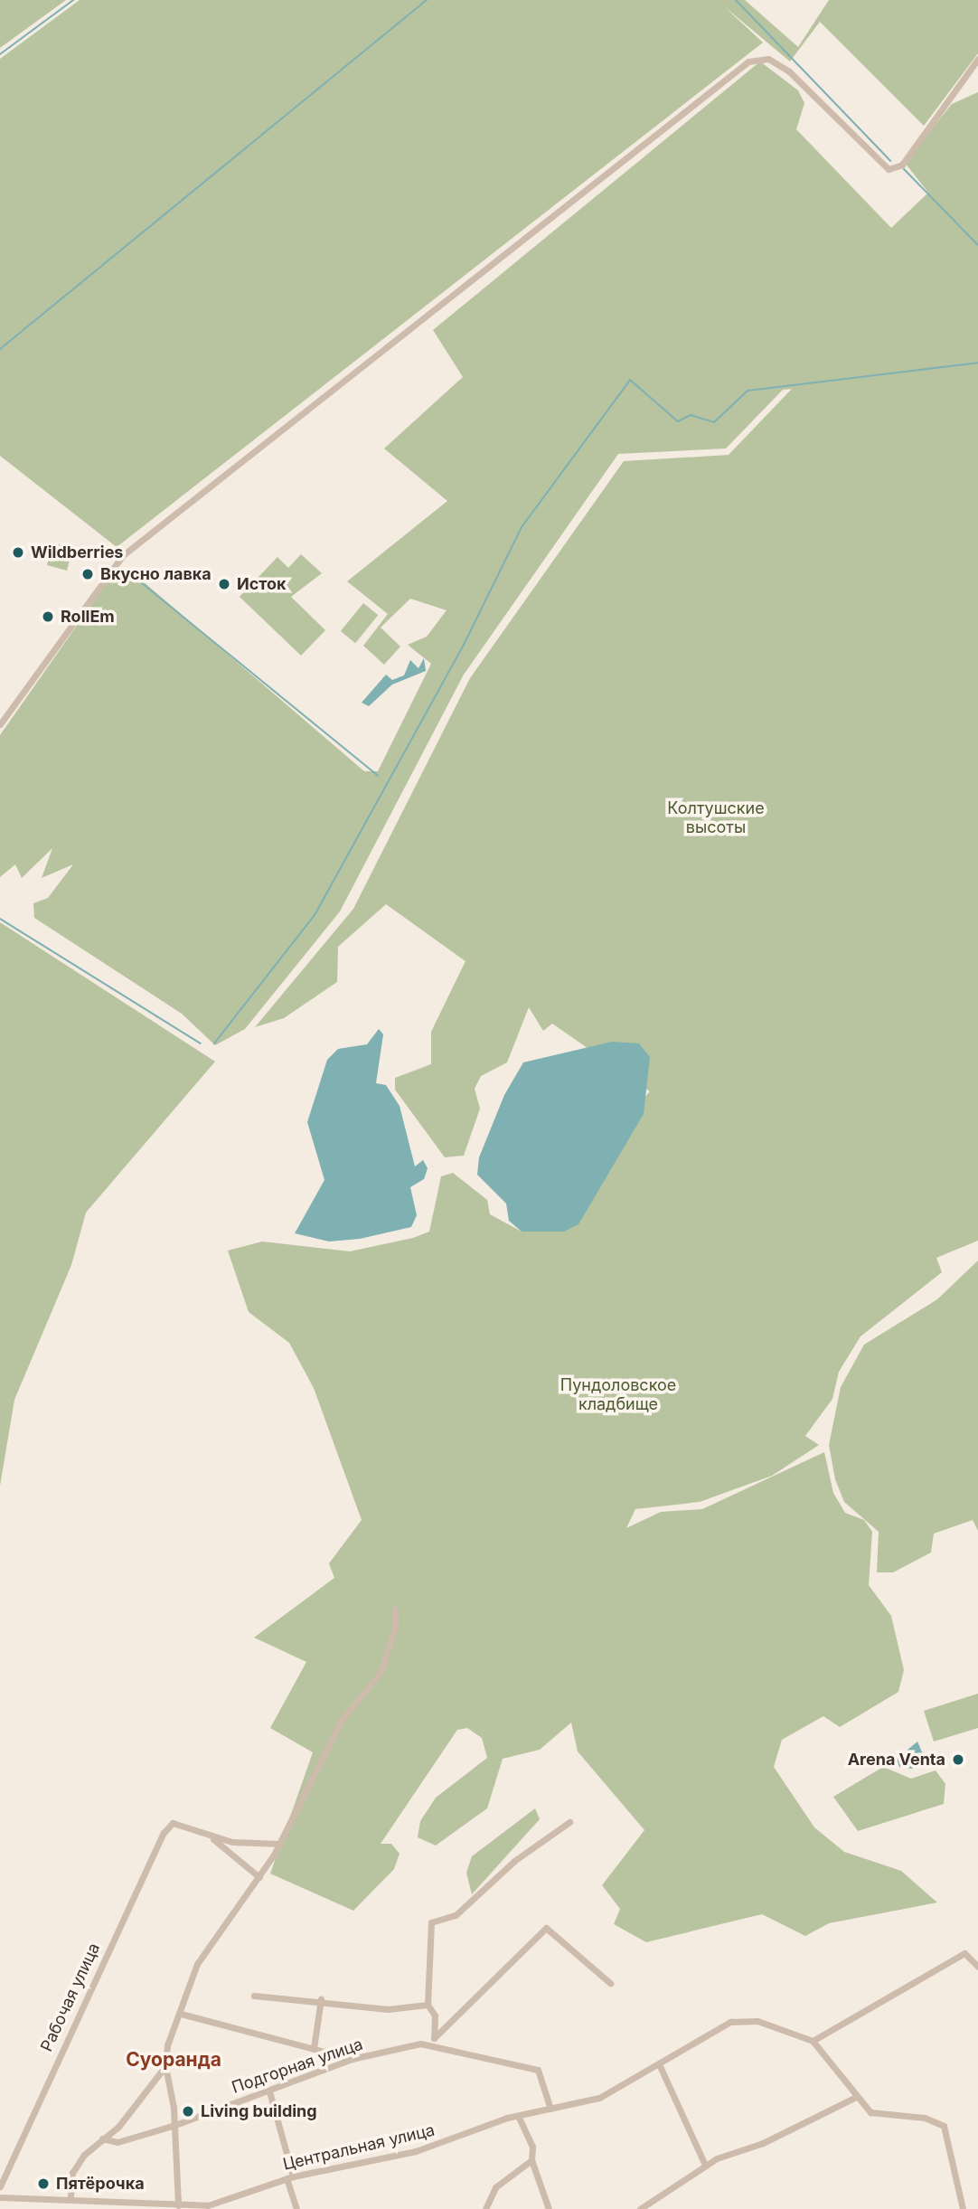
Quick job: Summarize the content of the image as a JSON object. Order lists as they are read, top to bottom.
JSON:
{
  "streets": {
    "street": ["Рабочая улица", "Подгорная улица", "Центральная улица"]
  },
  "districts": ["Суоранда"],
  "parks": ["Колтушские высоты", "Пундоловское кладбище"],
  "places": [
    "Wildberries",
    "Вкусно лавка",
    "Исток",
    "RollEm",
    "Arena Venta",
    "Living building",
    "Пятёрочка"
  ]
}
